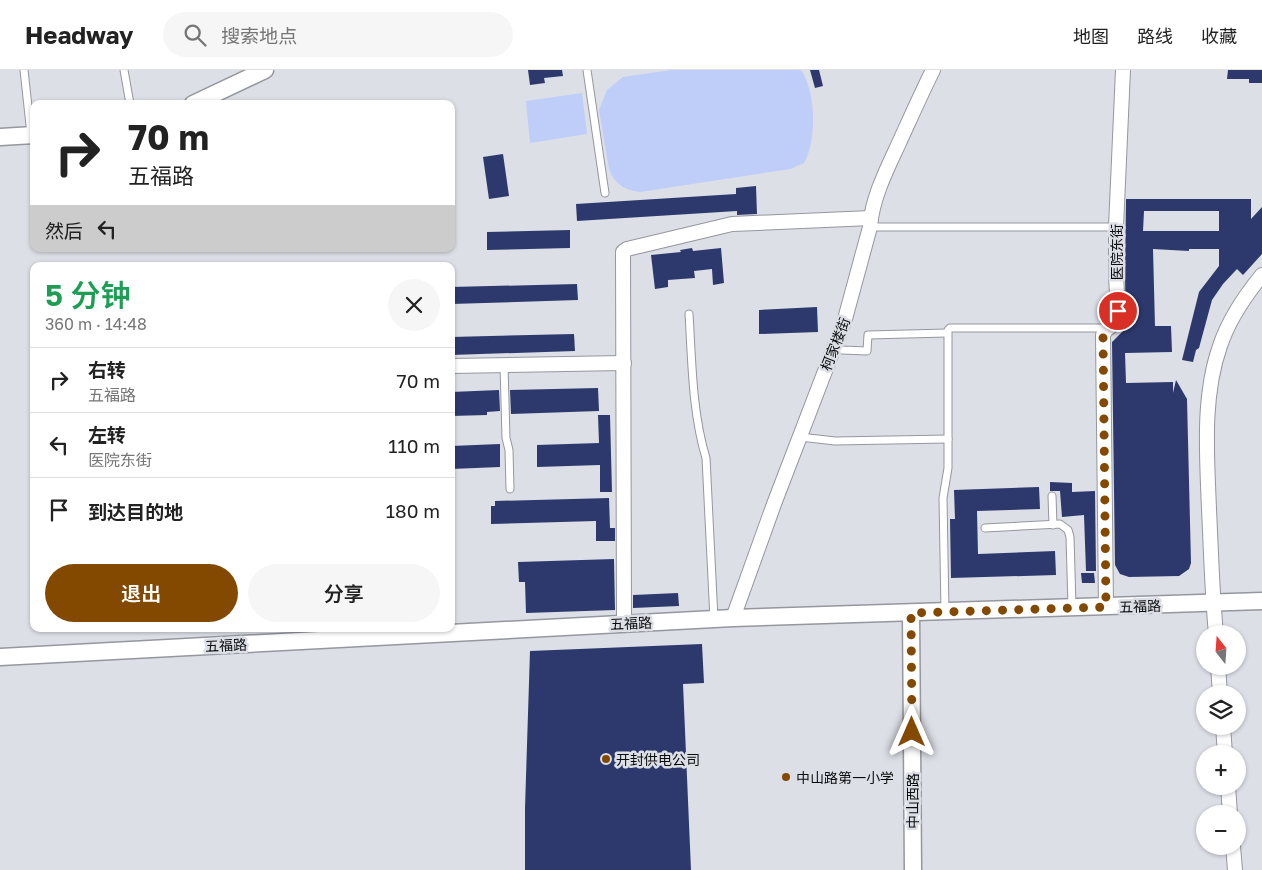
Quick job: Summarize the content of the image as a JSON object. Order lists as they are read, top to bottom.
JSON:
{
  "streets": {
    "street": [
      "医院东街",
      "柯家楼街",
      "五福路",
      "中山西路"
    ]
  },
  "crossings": [
    ["医院东街", "五福路"],
    ["柯家楼街", "五福路"],
    ["五福路", "中山西路"]
  ],
  "places": ["开封供电公司", "中山路第一小学"],
  "north": "top",
  "page": {
    "header": "Headway",
    "search": "搜索地点",
    "nav": ["地图", "路线", "收藏"],
    "turn": ["70 m", "五福路"],
    "then": "然后",
    "heading": ["5 分钟", "360 m · 14:48"],
    "list": [
      {
        "name": "右转",
        "note": "五福路",
        "value": "70 m"
      },
      {
        "name": "左转",
        "note": "医院东街",
        "value": "110 m"
      },
      {
        "name": "到达目的地",
        "value": "180 m"
      }
    ],
    "buttons": ["退出", "分享"],
    "map_buttons": ["+", "−"]
  }
}
